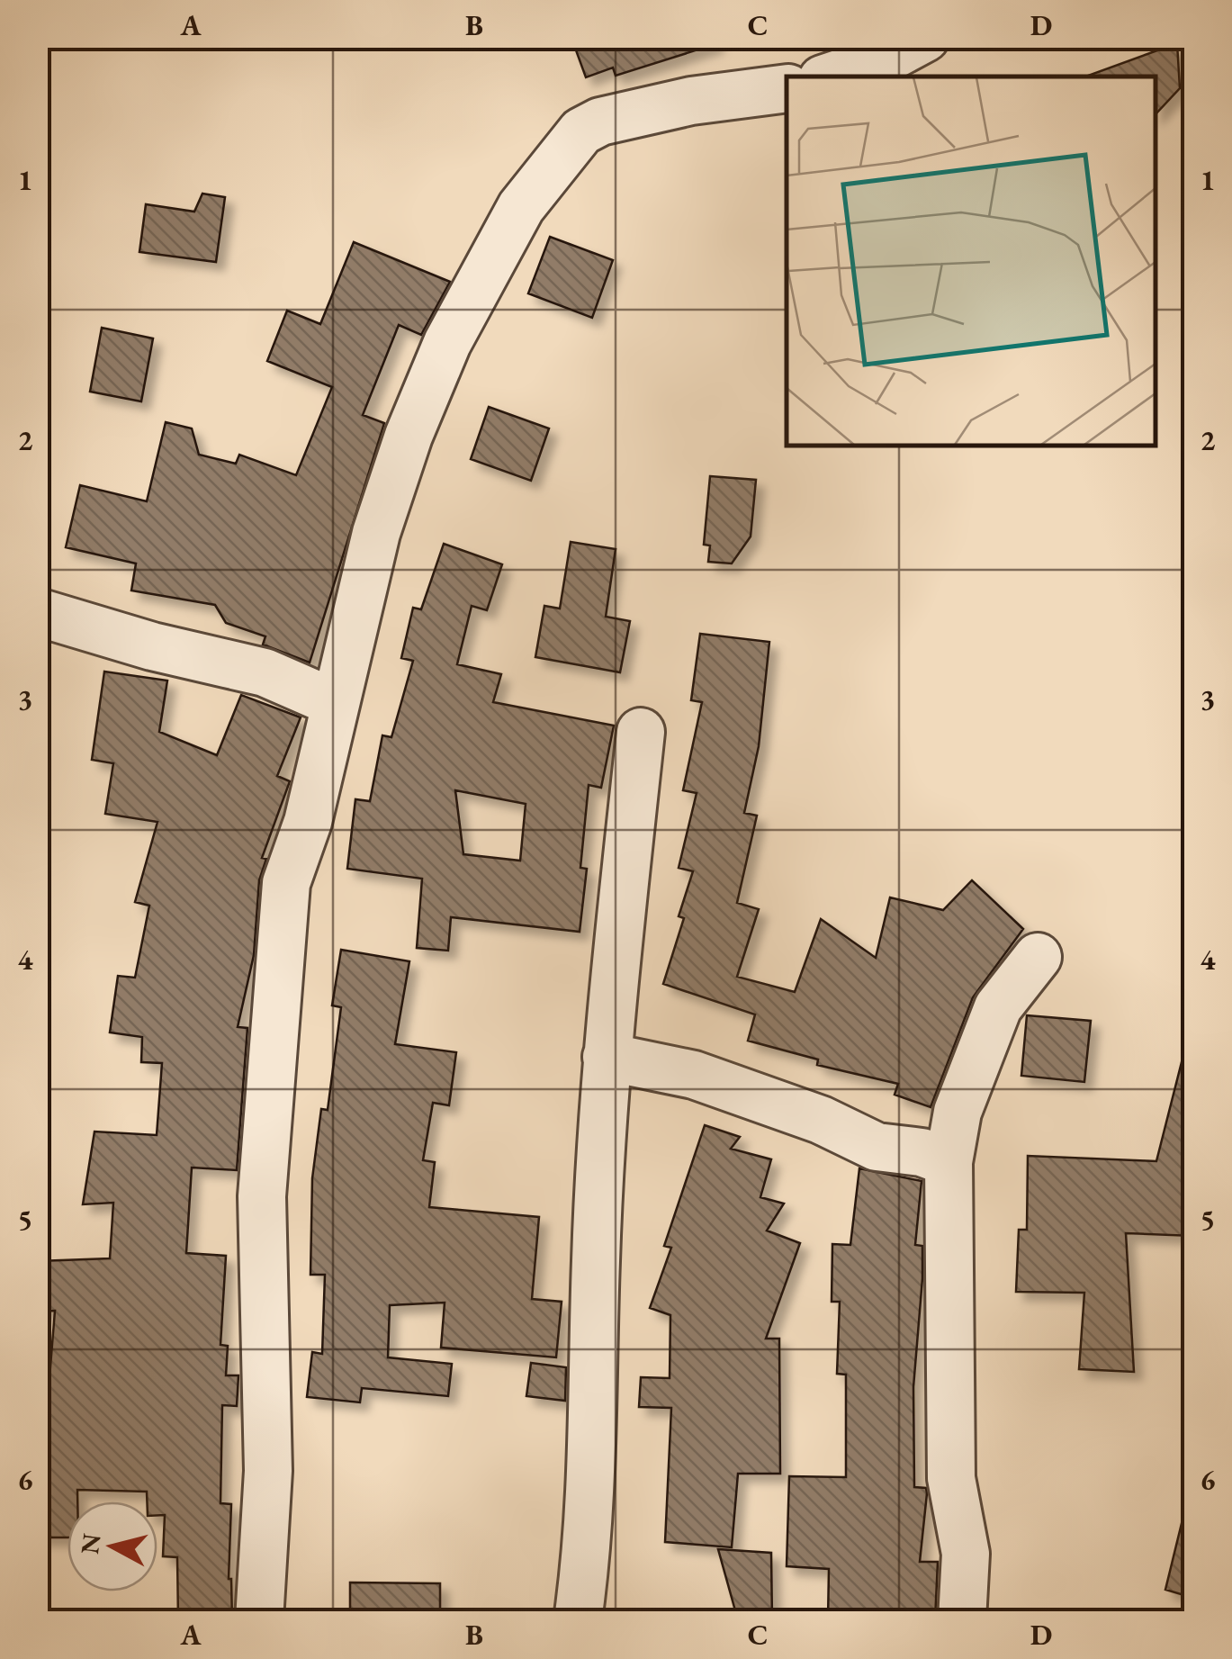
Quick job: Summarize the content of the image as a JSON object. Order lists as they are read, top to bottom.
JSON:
{
  "north": "left",
  "grid": {
    "columns": [
      "A",
      "B",
      "C",
      "D"
    ],
    "rows": [
      "1",
      "2",
      "3",
      "4",
      "5",
      "6"
    ]
  }
}
